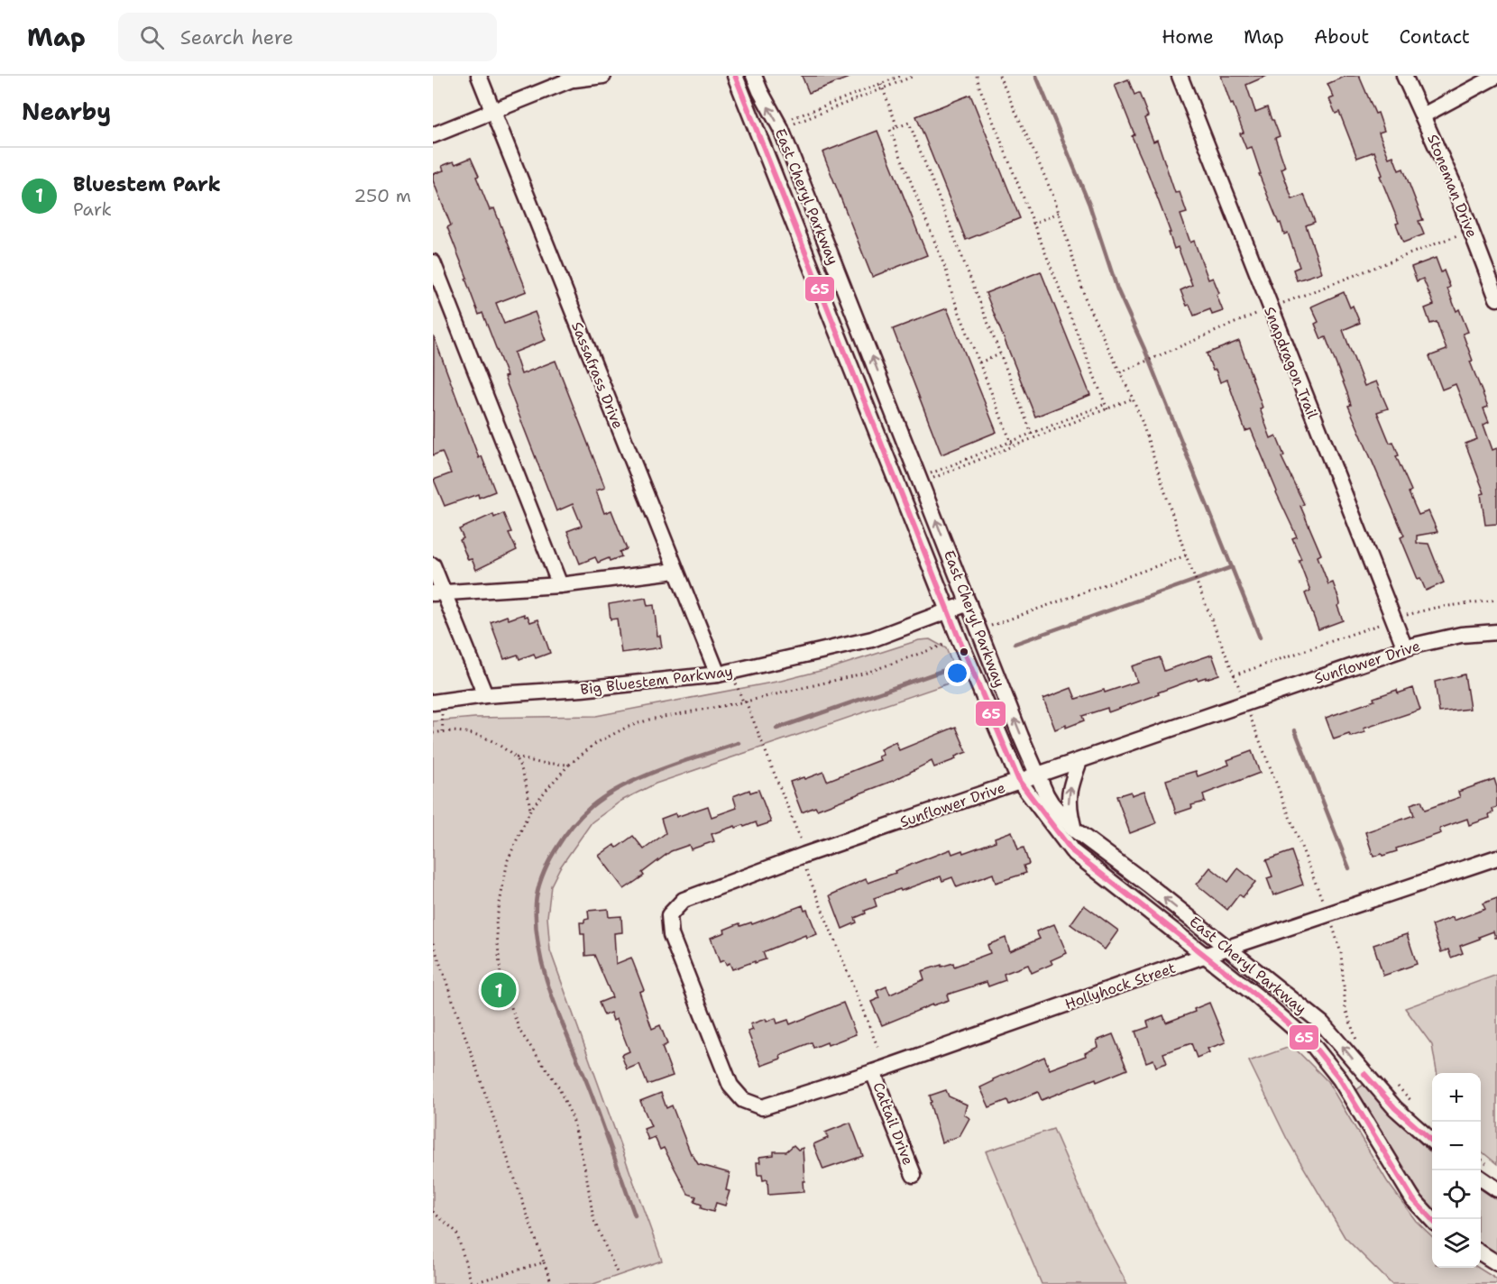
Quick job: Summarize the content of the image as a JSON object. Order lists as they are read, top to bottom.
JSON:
{
  "streets": {
    "street": [
      "Stoneman Drive",
      "East Cheryl Parkway",
      "Snapdragon Trail",
      "Sassafrass Drive",
      "Sunflower Drive",
      "Big Bluestem Parkway",
      "Hollyhock Street",
      "Cattail Drive"
    ]
  },
  "crossings": [
    ["East Cheryl Parkway", "Sunflower Drive"],
    ["East Cheryl Parkway", "Big Bluestem Parkway"],
    ["East Cheryl Parkway", "Hollyhock Street"],
    ["Snapdragon Trail", "Sunflower Drive"],
    ["Sassafrass Drive", "Big Bluestem Parkway"],
    ["Sunflower Drive", "Hollyhock Street"],
    ["Hollyhock Street", "Cattail Drive"]
  ],
  "lines": ["transit line 65"],
  "page": {
    "header": "Map",
    "search": "Search here",
    "nav": [
      "Home",
      "Map",
      "About",
      "Contact"
    ],
    "heading": "Nearby",
    "list": [
      {
        "mark": "1",
        "name": "Bluestem Park",
        "note": "Park",
        "value": "250 m"
      }
    ],
    "pins": "1",
    "map_buttons": ["+", "−"]
  }
}
